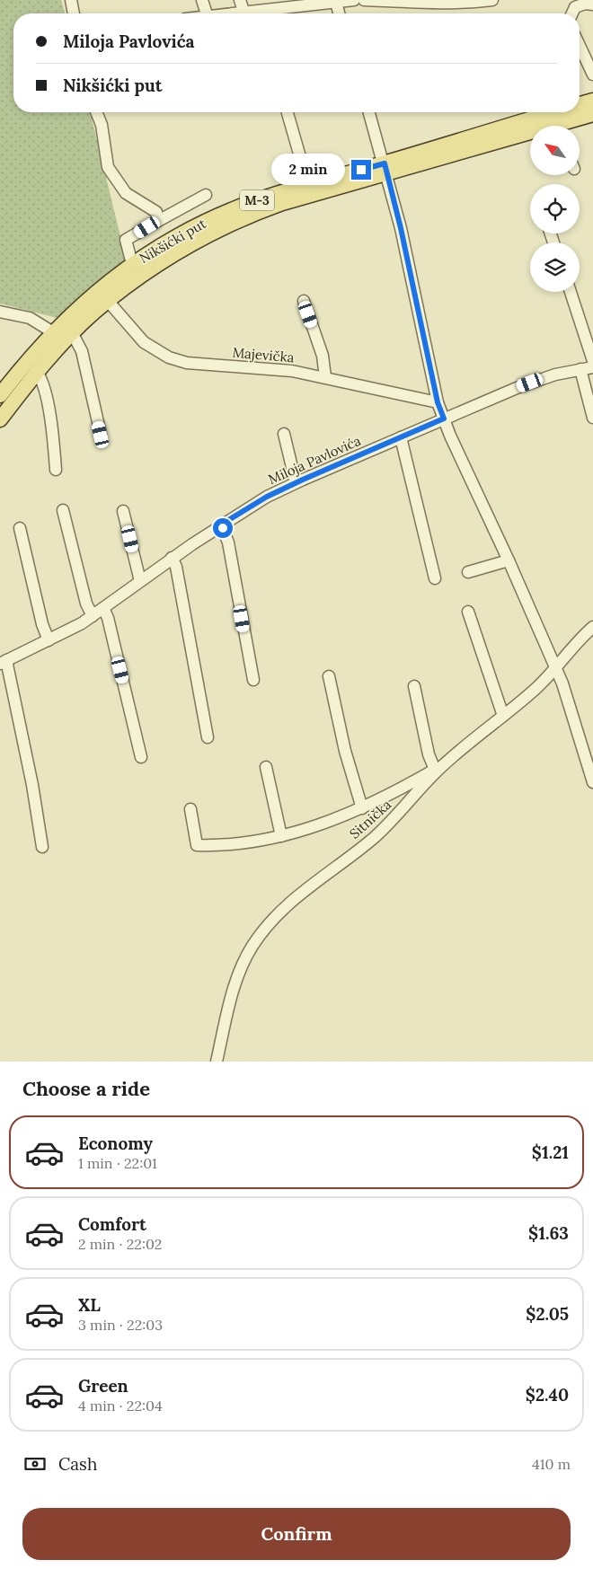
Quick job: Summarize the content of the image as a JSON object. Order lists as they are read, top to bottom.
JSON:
{
  "streets": {
    "main road": ["M-3", "Nikšićki put"],
    "street": ["Majevička", "Miloja Pavlovića", "Sitnička"]
  },
  "north": "top left",
  "page": {
    "banner": ["Miloja Pavlovića", "Nikšićki put"],
    "bubble": "2 min",
    "heading": "Choose a ride",
    "list": [
      {
        "name": "Economy",
        "note": "1 min · 22:01",
        "value": "$1.21"
      },
      {
        "name": "Comfort",
        "note": "2 min · 22:02",
        "value": "$1.63"
      },
      {
        "name": "XL",
        "note": "3 min · 22:03",
        "value": "$2.05"
      },
      {
        "name": "Green",
        "note": "4 min · 22:04",
        "value": "$2.40"
      }
    ],
    "pay": ["Cash", "410 m"],
    "buttons": "Confirm"
  }
}
